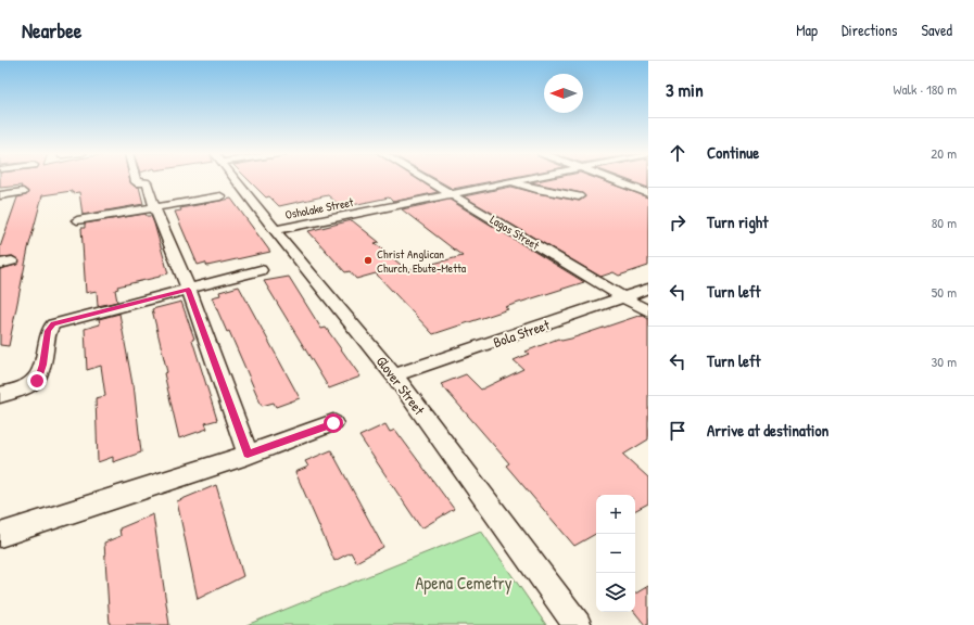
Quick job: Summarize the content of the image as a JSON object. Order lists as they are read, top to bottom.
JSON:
{
  "streets": {
    "street": [
      "Osholake Street",
      "Lagos Street",
      "Bola Street",
      "Glover Street"
    ]
  },
  "crossings": [
    ["Osholake Street", "Lagos Street"],
    ["Osholake Street", "Glover Street"],
    ["Lagos Street", "Bola Street"],
    ["Bola Street", "Glover Street"]
  ],
  "parks": ["Apena Cemetry"],
  "places": ["Christ Anglican Church, Ebute-Metta"],
  "north": "left",
  "page": {
    "header": "Nearbee",
    "nav": ["Map", "Directions", "Saved"],
    "heading": ["3 min", "Walk · 180 m"],
    "list": [
      ["Continue", "20 m"],
      ["Turn right", "80 m"],
      ["Turn left", "50 m"],
      ["Turn left", "30 m"],
      "Arrive at destination"
    ],
    "map_buttons": ["+", "−"]
  }
}
